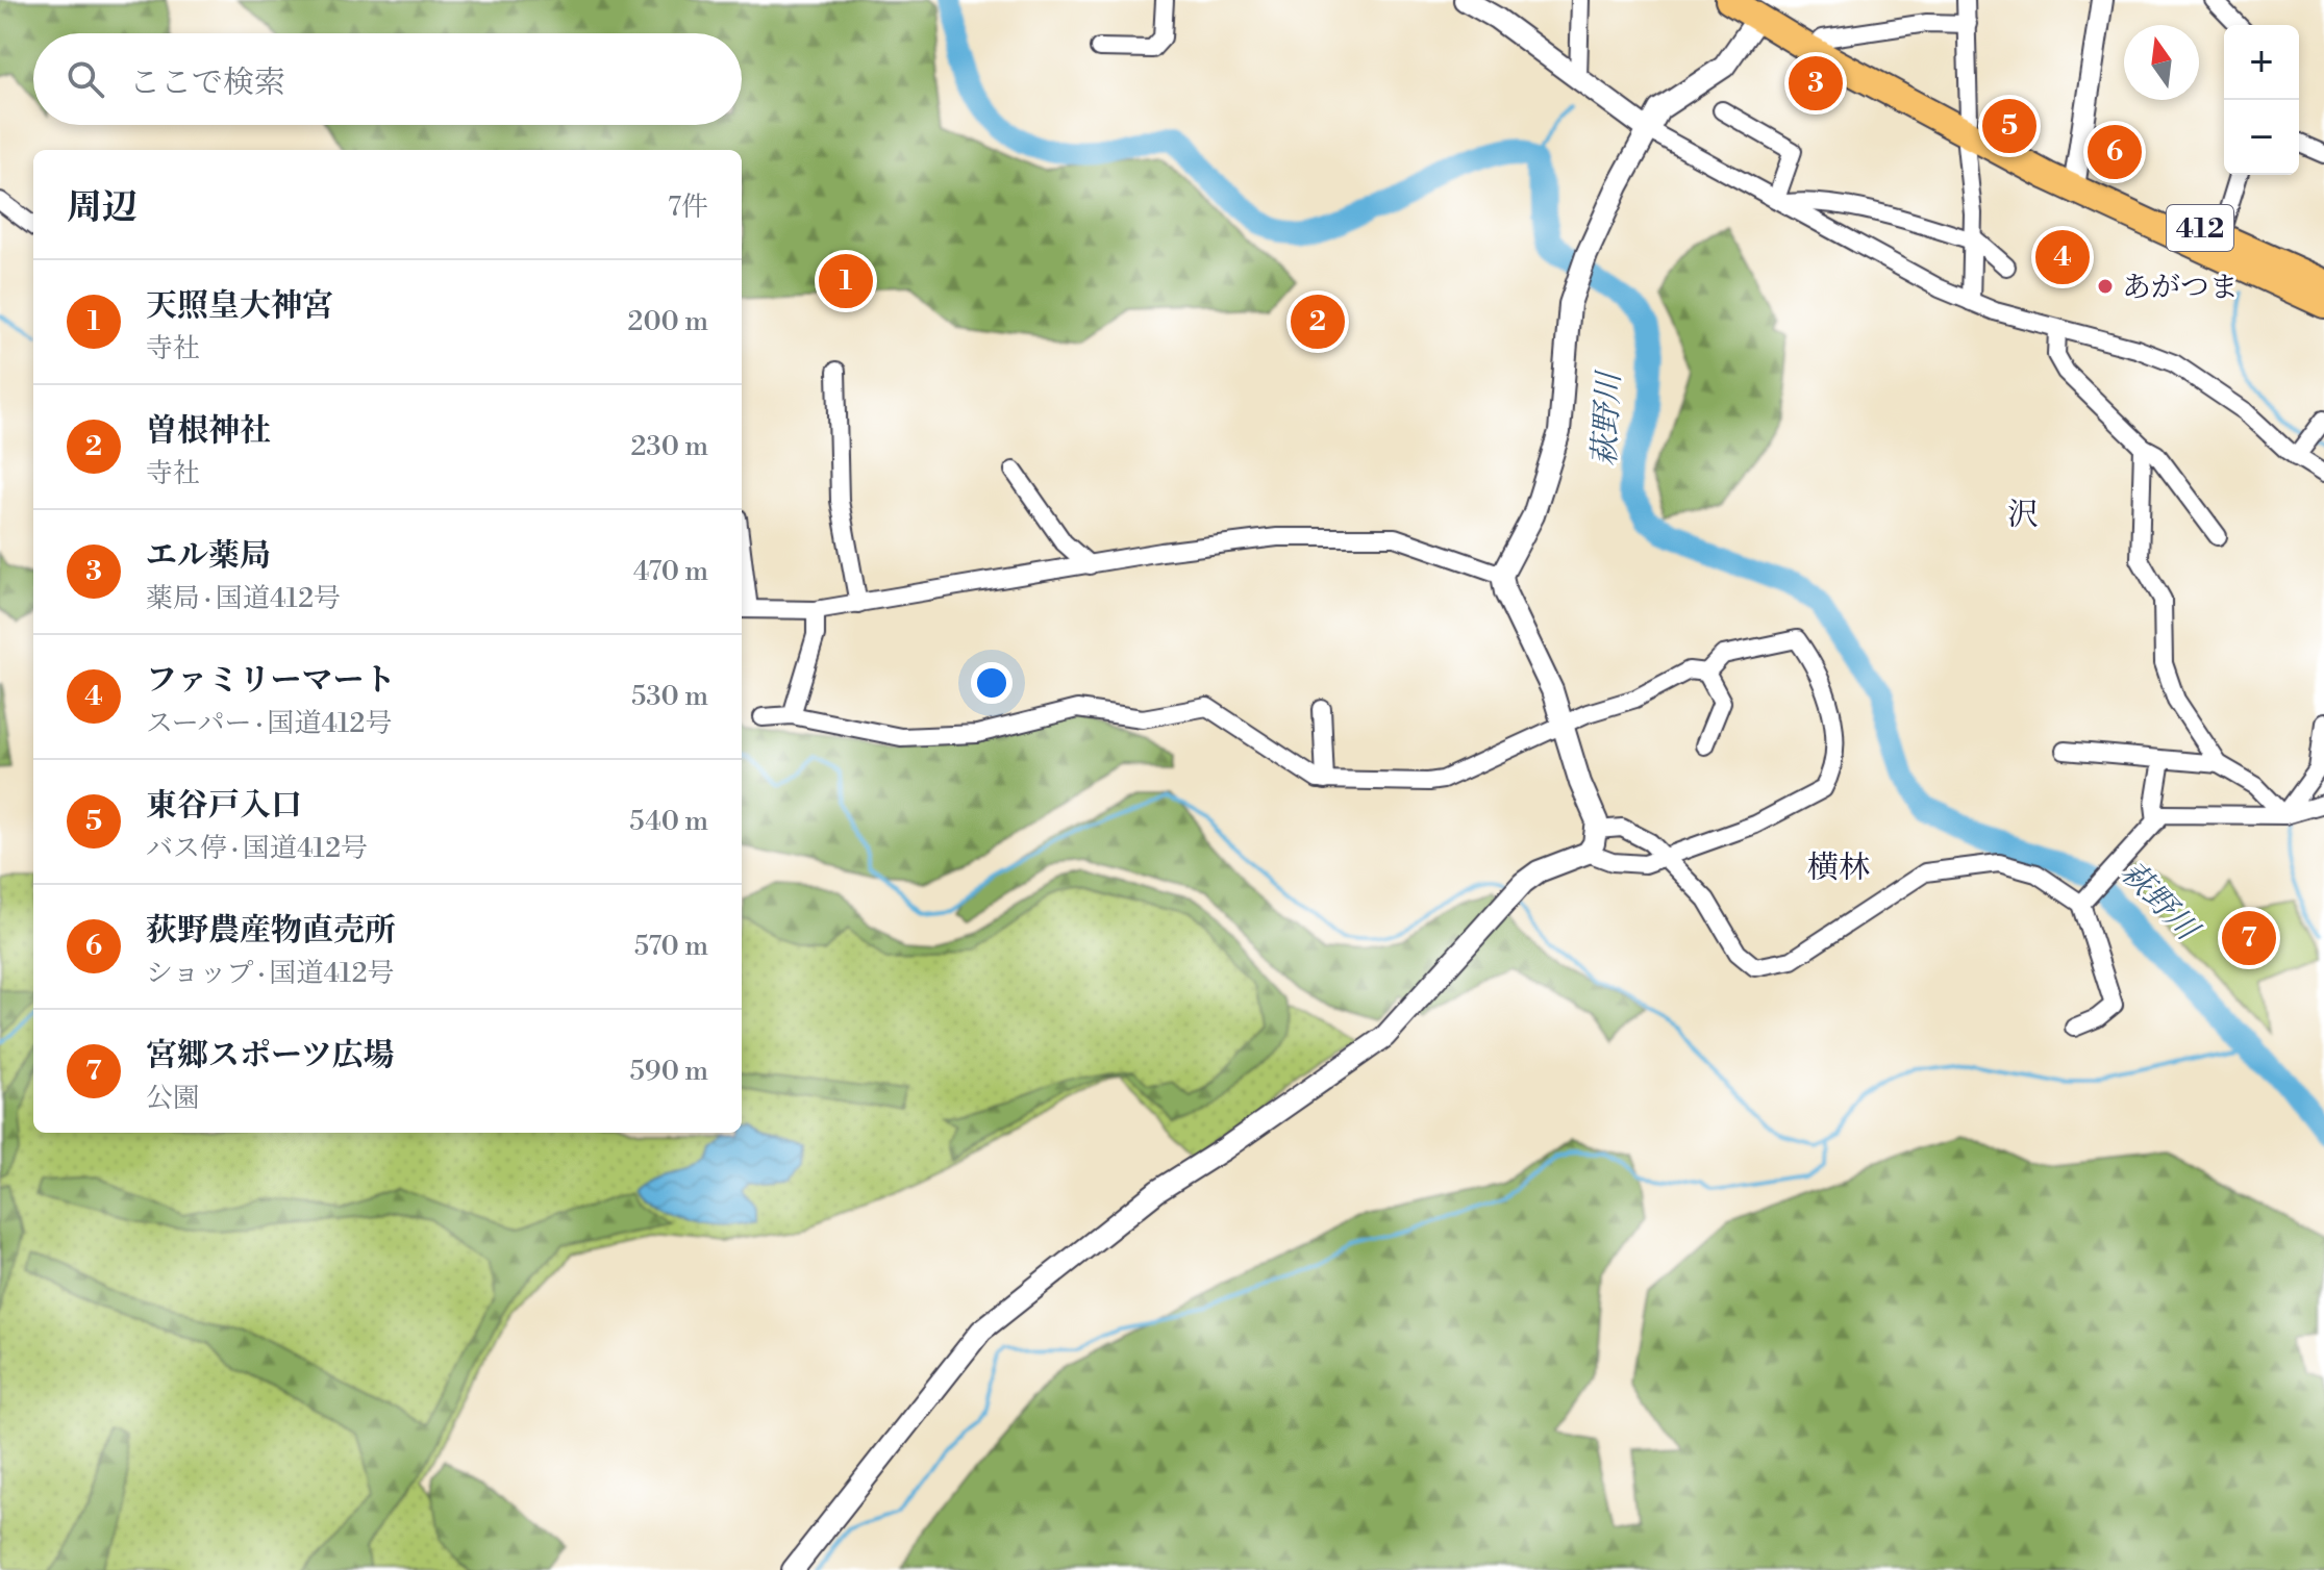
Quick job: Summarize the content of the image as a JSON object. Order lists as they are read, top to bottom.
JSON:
{
  "streets": {
    "highway": ["412"]
  },
  "districts": ["沢", "横林"],
  "water": ["萩野川"],
  "places": ["あがつま"],
  "north": "top",
  "page": {
    "map_buttons": ["+", "−"],
    "search": "ここで検索",
    "pins": [
      "3",
      "5",
      "6",
      "4",
      "1",
      "2",
      "7"
    ],
    "heading": ["周辺", "7件"],
    "list": [
      {
        "mark": "1",
        "name": "天照皇大神宮",
        "note": "寺社",
        "value": "200 m"
      },
      {
        "mark": "2",
        "name": "曽根神社",
        "note": "寺社",
        "value": "230 m"
      },
      {
        "mark": "3",
        "name": "エル薬局",
        "note": "薬局 · 国道412号",
        "value": "470 m"
      },
      {
        "mark": "4",
        "name": "ファミリーマート",
        "note": "スーパー · 国道412号",
        "value": "530 m"
      },
      {
        "mark": "5",
        "name": "東谷戸入口",
        "note": "バス停 · 国道412号",
        "value": "540 m"
      },
      {
        "mark": "6",
        "name": "荻野農産物直売所",
        "note": "ショップ · 国道412号",
        "value": "570 m"
      },
      {
        "mark": "7",
        "name": "宮郷スポーツ広場",
        "note": "公園",
        "value": "590 m"
      }
    ]
  }
}
